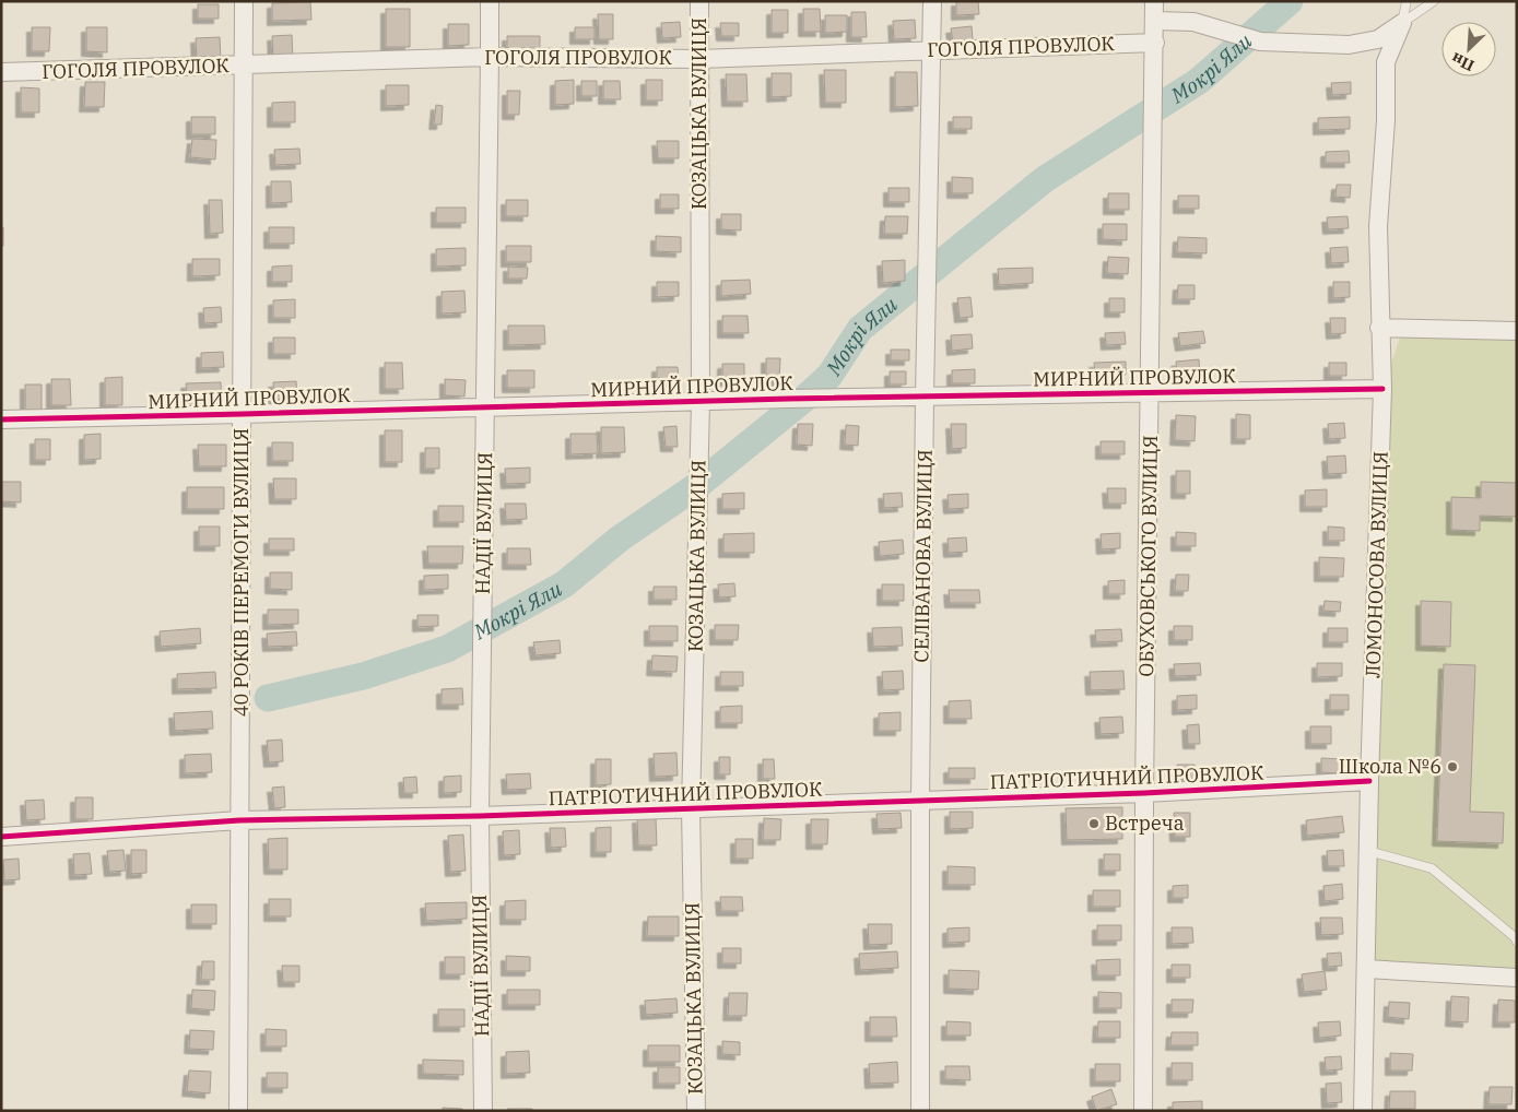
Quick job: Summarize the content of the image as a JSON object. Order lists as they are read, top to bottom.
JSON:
{
  "streets": {
    "street": [
      "ГОГОЛЯ ПРОВУЛОК",
      "КОЗАЦЬКА ВУЛИЦЯ",
      "МИРНИЙ ПРОВУЛОК",
      "НАДІЇ ВУЛИЦЯ",
      "СЕЛІВАНОВА ВУЛИЦЯ",
      "ОБУХОВСЬКОГО ВУЛИЦЯ",
      "ЛОМОНОСОВА ВУЛИЦЯ",
      "40 РОКІВ ПЕРЕМОГИ ВУЛИЦЯ",
      "ПАТРІОТИЧНИЙ ПРОВУЛОК"
    ]
  },
  "crossings": [
    ["ГОГОЛЯ ПРОВУЛОК", "КОЗАЦЬКА ВУЛИЦЯ"],
    ["ГОГОЛЯ ПРОВУЛОК", "НАДІЇ ВУЛИЦЯ"],
    ["ГОГОЛЯ ПРОВУЛОК", "СЕЛІВАНОВА ВУЛИЦЯ"],
    ["ГОГОЛЯ ПРОВУЛОК", "ОБУХОВСЬКОГО ВУЛИЦЯ"],
    ["ГОГОЛЯ ПРОВУЛОК", "40 РОКІВ ПЕРЕМОГИ ВУЛИЦЯ"],
    ["КОЗАЦЬКА ВУЛИЦЯ", "МИРНИЙ ПРОВУЛОК"],
    ["КОЗАЦЬКА ВУЛИЦЯ", "ПАТРІОТИЧНИЙ ПРОВУЛОК"],
    ["МИРНИЙ ПРОВУЛОК", "НАДІЇ ВУЛИЦЯ"],
    ["МИРНИЙ ПРОВУЛОК", "СЕЛІВАНОВА ВУЛИЦЯ"],
    ["МИРНИЙ ПРОВУЛОК", "ОБУХОВСЬКОГО ВУЛИЦЯ"],
    ["МИРНИЙ ПРОВУЛОК", "ЛОМОНОСОВА ВУЛИЦЯ"],
    ["МИРНИЙ ПРОВУЛОК", "40 РОКІВ ПЕРЕМОГИ ВУЛИЦЯ"],
    ["НАДІЇ ВУЛИЦЯ", "ПАТРІОТИЧНИЙ ПРОВУЛОК"],
    ["СЕЛІВАНОВА ВУЛИЦЯ", "ПАТРІОТИЧНИЙ ПРОВУЛОК"],
    ["ОБУХОВСЬКОГО ВУЛИЦЯ", "ПАТРІОТИЧНИЙ ПРОВУЛОК"],
    ["ЛОМОНОСОВА ВУЛИЦЯ", "ПАТРІОТИЧНИЙ ПРОВУЛОК"],
    ["40 РОКІВ ПЕРЕМОГИ ВУЛИЦЯ", "ПАТРІОТИЧНИЙ ПРОВУЛОК"]
  ],
  "water": ["Мокрі Яли"],
  "places": ["Школа №6", "Встреча"],
  "north": "bottom left"
}
